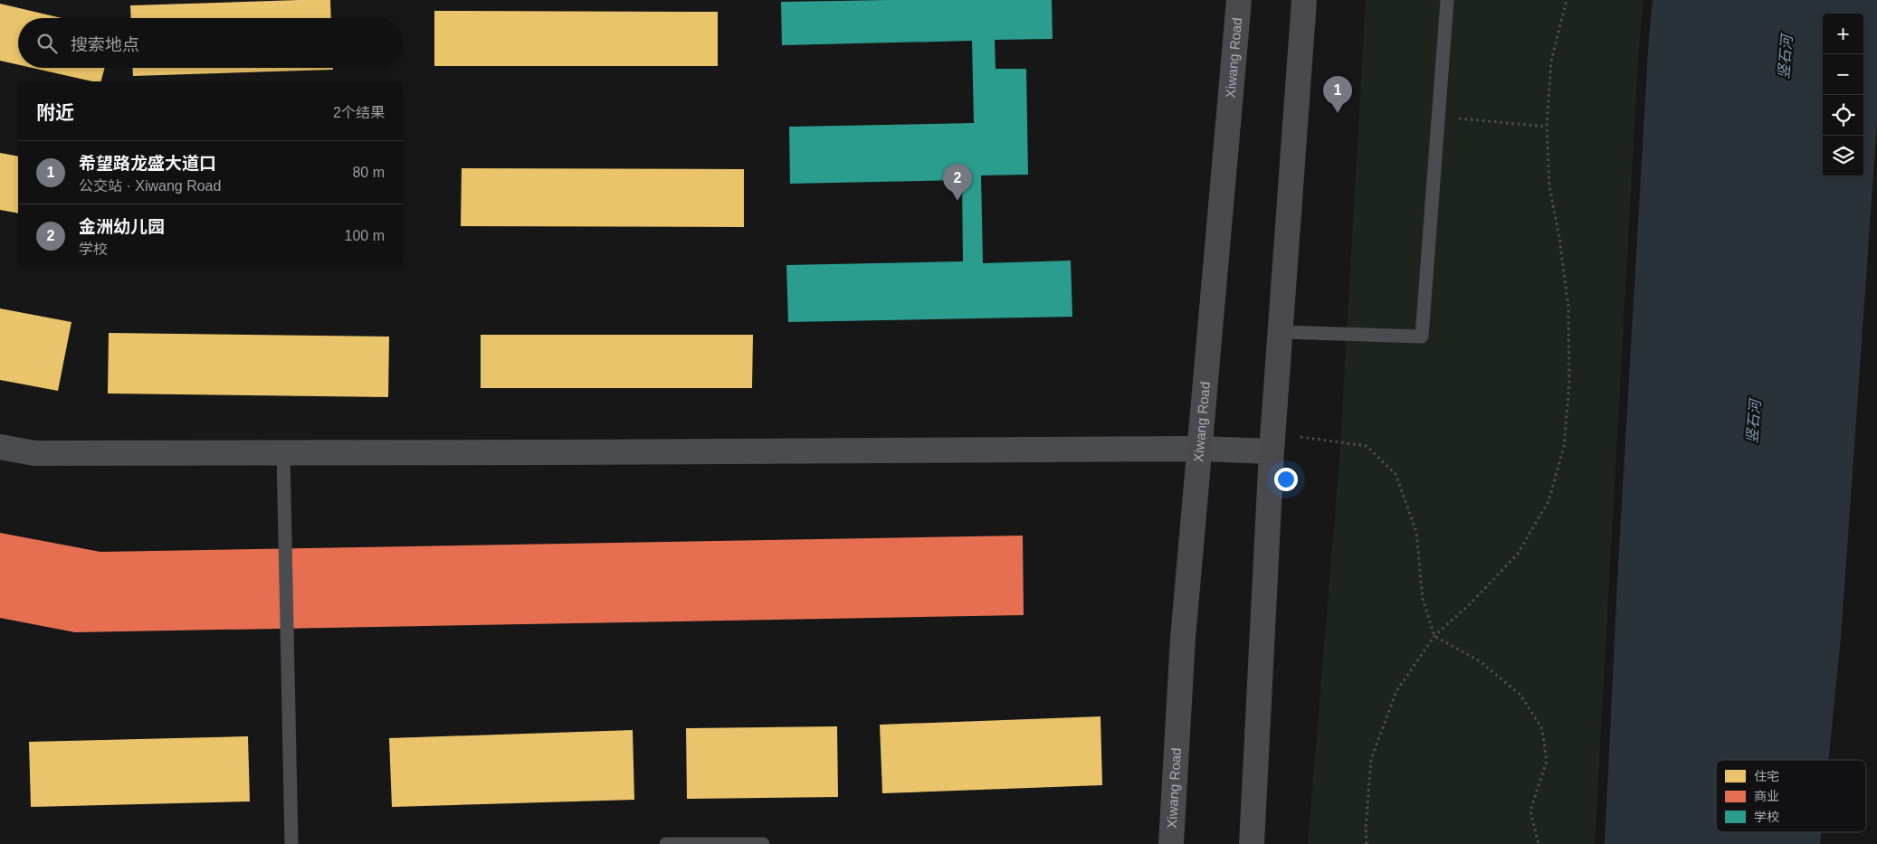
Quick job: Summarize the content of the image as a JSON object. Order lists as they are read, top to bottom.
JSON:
{
  "streets": {
    "main road": ["Xiwang Road"]
  },
  "water": ["竖石河"],
  "legend": ["住宅", "商业", "学校"],
  "page": {
    "map_buttons": ["+", "−"],
    "search": "搜索地点",
    "pins": ["1", "2"],
    "heading": ["附近", "2个结果"],
    "list": [
      {
        "mark": "1",
        "name": "希望路龙盛大道口",
        "note": "公交站 · Xiwang Road",
        "value": "80 m"
      },
      {
        "mark": "2",
        "name": "金洲幼儿园",
        "note": "学校",
        "value": "100 m"
      }
    ]
  }
}
